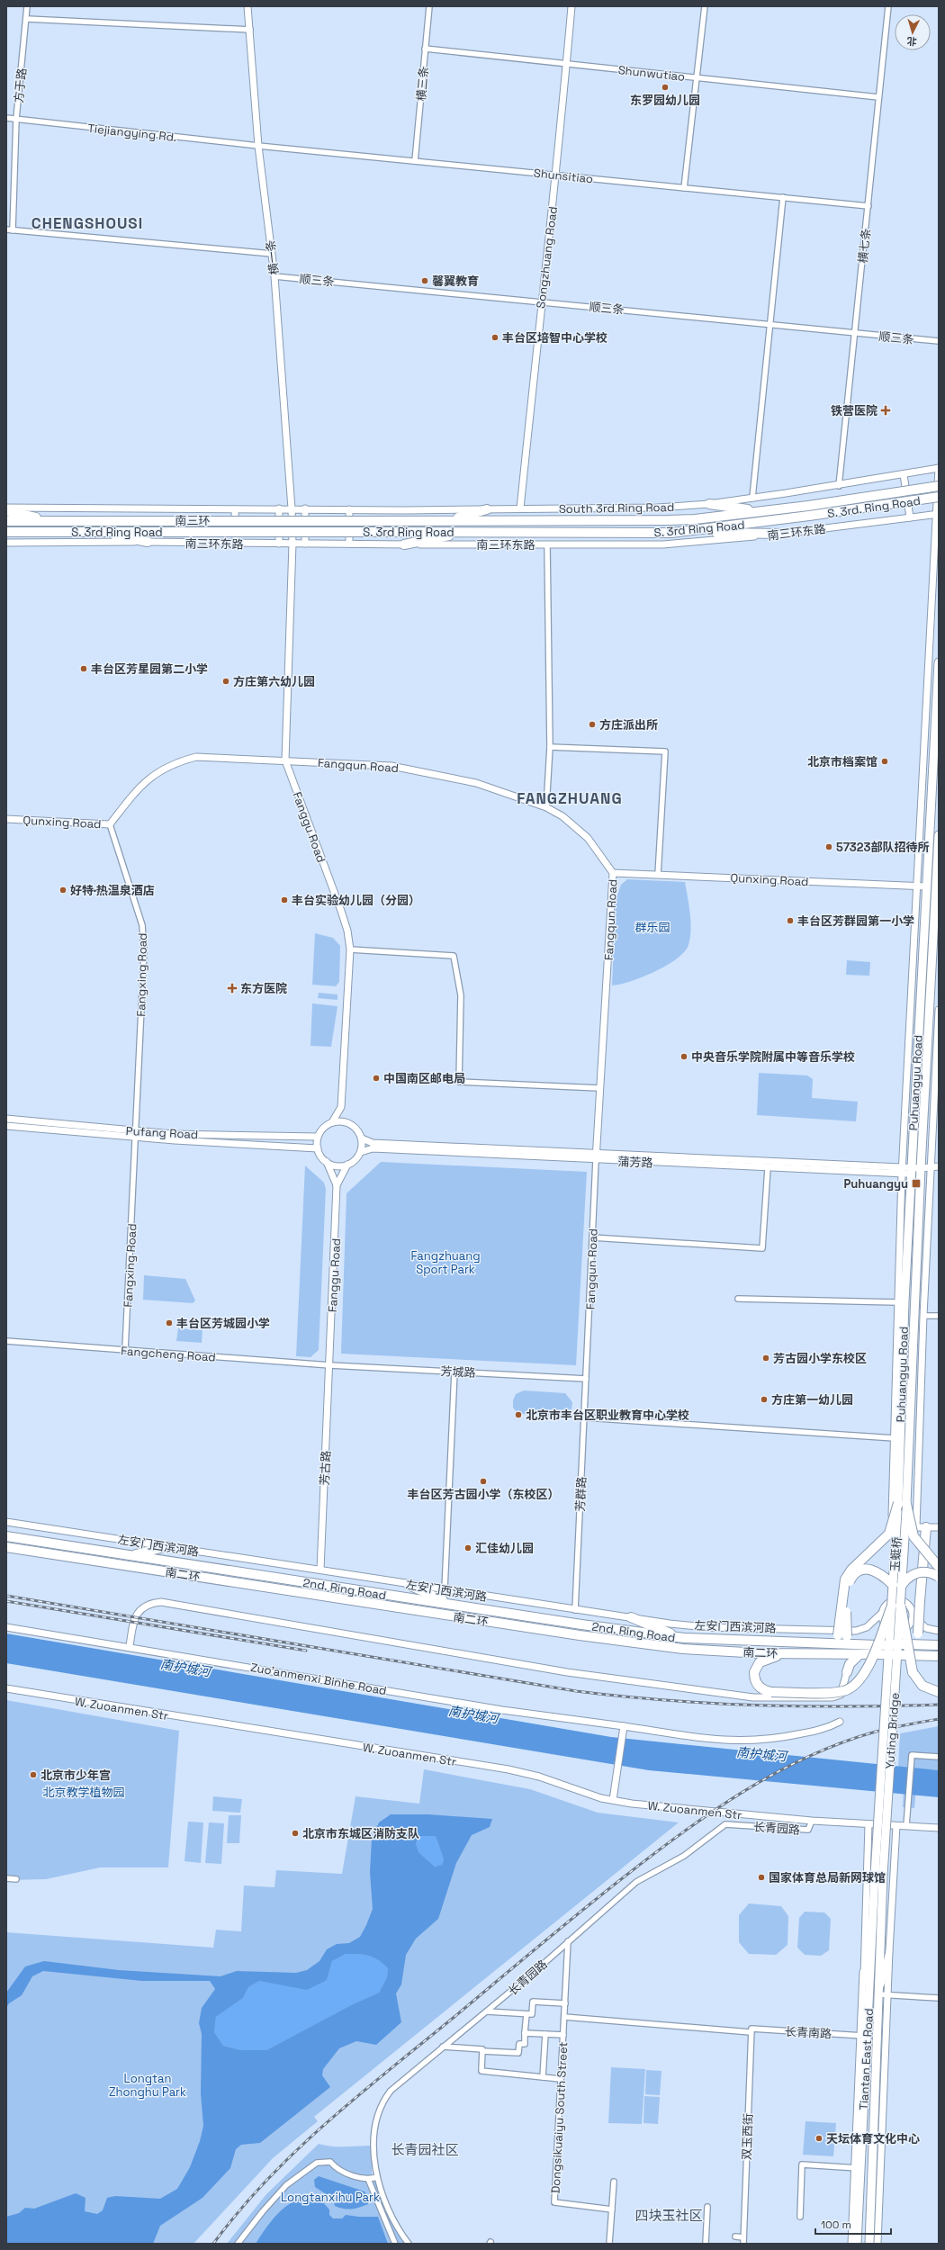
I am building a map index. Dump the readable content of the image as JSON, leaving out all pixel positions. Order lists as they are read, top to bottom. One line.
{"streets":{"highway":["S. 3rd. Ring Road","南三环","S. 3rd Ring Road","南二环","2nd. Ring Road"],"main road":["Puhuangyu Road","玉蜓桥","Yuting Bridge","Tiantan East Road"],"street":["Shunwutiao","横三条","方于路","Tiejiangying Rd.","Shunsitiao","横七条","横一条","Songzhuang Road","顺三条","South 3rd Ring Road","南三环东路","Fangqun Road","Qunxing Road","Fanggu Road","Fangxing Road","Pufang Road","蒲芳路","Fangcheng Road","芳城路","芳古路","芳群路","左安门西滨河路","Zuo'anmenxi Binhe Road","W. Zuoanmen Str","长青园路","长青南路","Dongsikuaiyu South Street","双玉西街"]},"crossings":[["Shunwutiao","横三条"],["Shunwutiao","横七条"],["Shunwutiao","Songzhuang Road"],["横三条","Shunsitiao"],["方于路","Tiejiangying Rd."],["Tiejiangying Rd.","Shunsitiao"],["Tiejiangying Rd.","横一条"],["Shunsitiao","横七条"],["Shunsitiao","横一条"],["Shunsitiao","Songzhuang Road"],["横七条","顺三条"],["横七条","South 3rd Ring Road"],["横一条","顺三条"],["横一条","South 3rd Ring Road"],["横一条","南三环东路"],["横一条","Fanggu Road"],["Songzhuang Road","顺三条"],["Songzhuang Road","South 3rd Ring Road"],["S. 3rd. Ring Road","S. 3rd Ring Road"],["南三环","S. 3rd Ring Road"],["南三环东路","Fanggu Road"],["Fangqun Road","Qunxing Road"],["Fangqun Road","Fanggu Road"],["Fangqun Road","蒲芳路"],["Fangqun Road","芳城路"],["Fangqun Road","芳群路"],["Qunxing Road","Fanggu Road"],["Qunxing Road","Fangxing Road"],["Qunxing Road","Puhuangyu Road"],["Fanggu Road","Fangcheng Road"],["Fanggu Road","芳城路"],["Fanggu Road","芳古路"],["Fangxing Road","Pufang Road"],["Fangxing Road","Fangcheng Road"],["Puhuangyu Road","蒲芳路"],["Puhuangyu Road","玉蜓桥"],["Pufang Road","蒲芳路"],["Fangcheng Road","芳城路"],["Fangcheng Road","芳古路"],["芳城路","芳古路"],["芳城路","芳群路"],["芳古路","左安门西滨河路"],["芳群路","左安门西滨河路"],["玉蜓桥","Yuting Bridge"],["南二环","2nd. Ring Road"],["W. Zuoanmen Str","长青园路"],["Yuting Bridge","Tiantan East Road"],["长青园路","Dongsikuaiyu South Street"],["长青南路","Tiantan East Road"],["长青南路","Dongsikuaiyu South Street"],["长青南路","双玉西街"]],"districts":["CHENGSHOUSI","FANGZHUANG","长青园社区","四块玉社区"],"water":["南护城河"],"parks":["群乐园","Fangzhuang Sport Park","北京教学植物园","Longtan Zhonghu Park","Longtanxihu Park"],"places":{"other":["东罗园幼儿园","馨翼教育","丰台区培智中心学校","丰台区芳星园第二小学","方庄第六幼儿园","方庄派出所","北京市档案馆","57323部队招待所","好特·热温泉酒店","丰台实验幼儿园（分园）","丰台区芳群园第一小学","中央音乐学院附属中等音乐学校","中国南区邮电局","丰台区芳城园小学","芳古园小学东校区","方庄第一幼儿园","北京市丰台区职业教育中心学校","丰台区芳古园小学（东校区）","汇佳幼儿园","北京市少年宫","北京市东城区消防支队","国家体育总局新网球馆","天坛体育文化中心"],"health":["铁营医院","东方医院"],"transit":["Puhuangyu"]},"scale_bar":"100 m","north":"bottom"}
